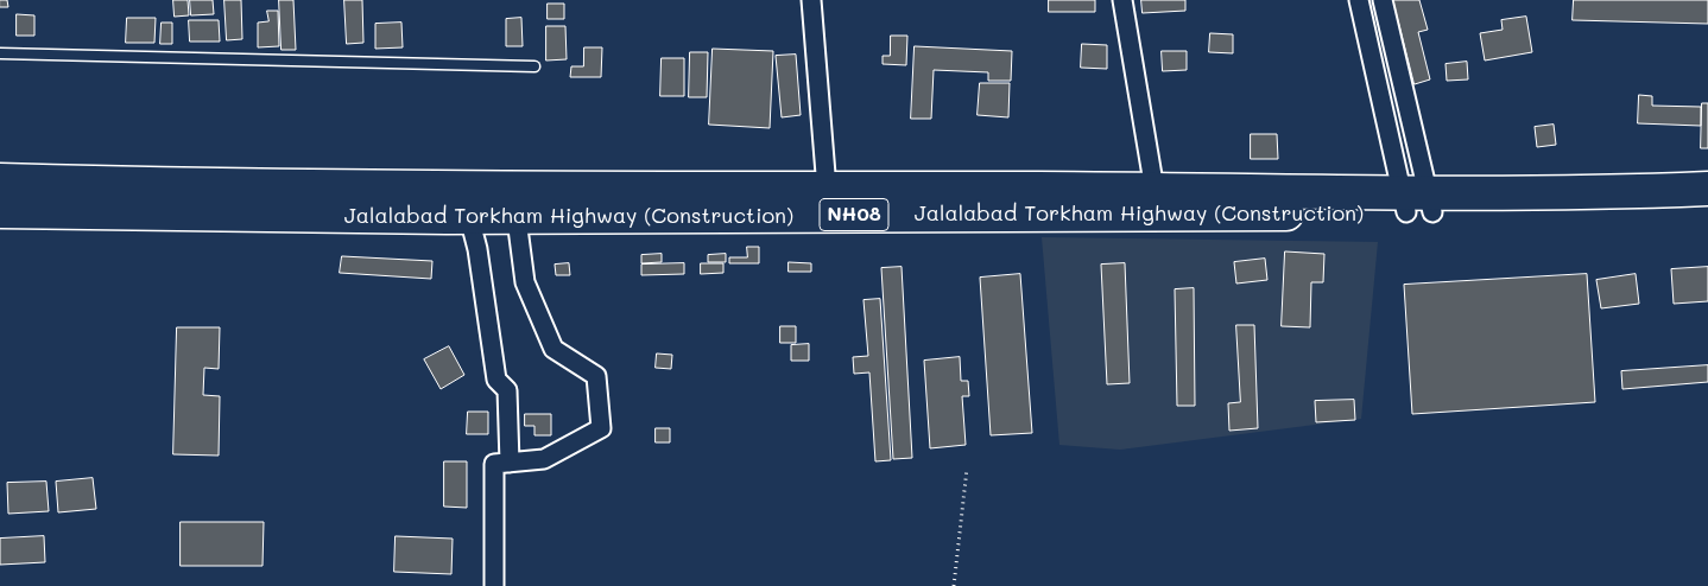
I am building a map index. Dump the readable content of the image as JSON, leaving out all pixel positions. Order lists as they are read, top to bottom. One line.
{"streets":{"highway":["Jalalabad Torkham Highway (Construction)","NH08"]},"crossings":[["Jalalabad Torkham Highway (Construction)","NH08"]]}
